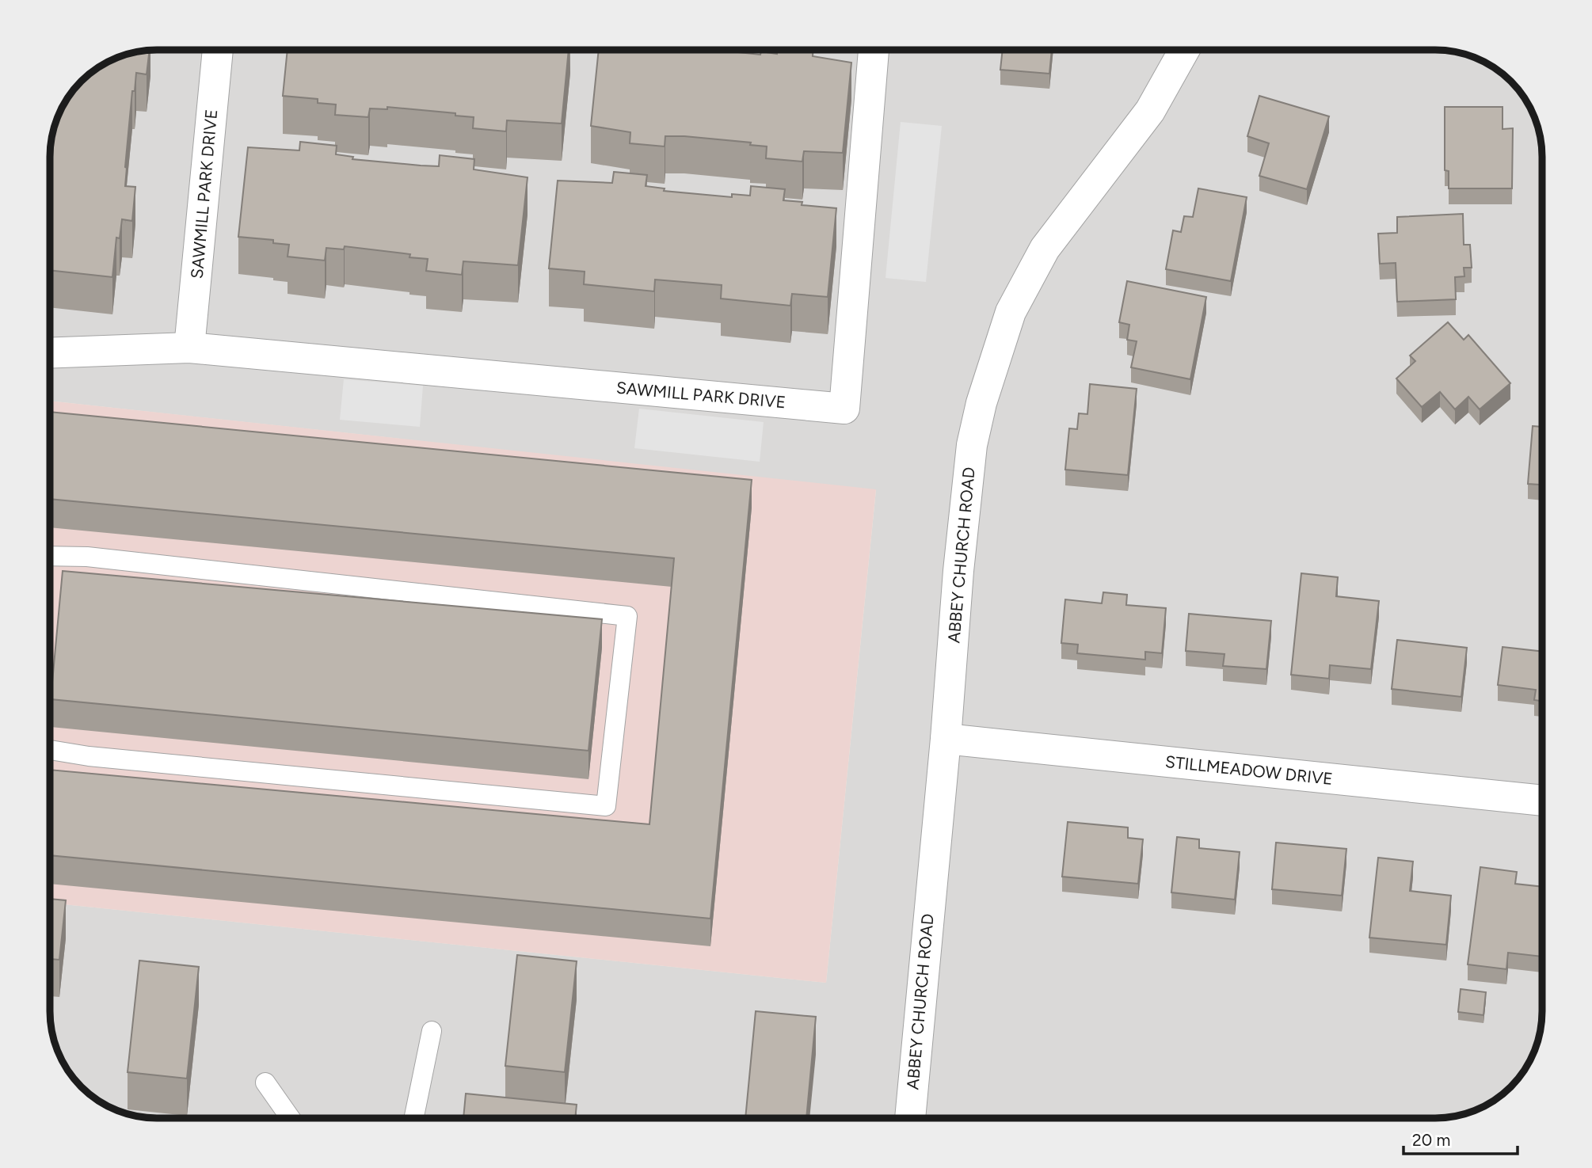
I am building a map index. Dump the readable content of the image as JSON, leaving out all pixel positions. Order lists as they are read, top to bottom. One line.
{"streets":{"street":["SAWMILL PARK DRIVE","ABBEY CHURCH ROAD","STILLMEADOW DRIVE"]},"crossings":[["ABBEY CHURCH ROAD","STILLMEADOW DRIVE"]],"scale_bar":"20 m"}
